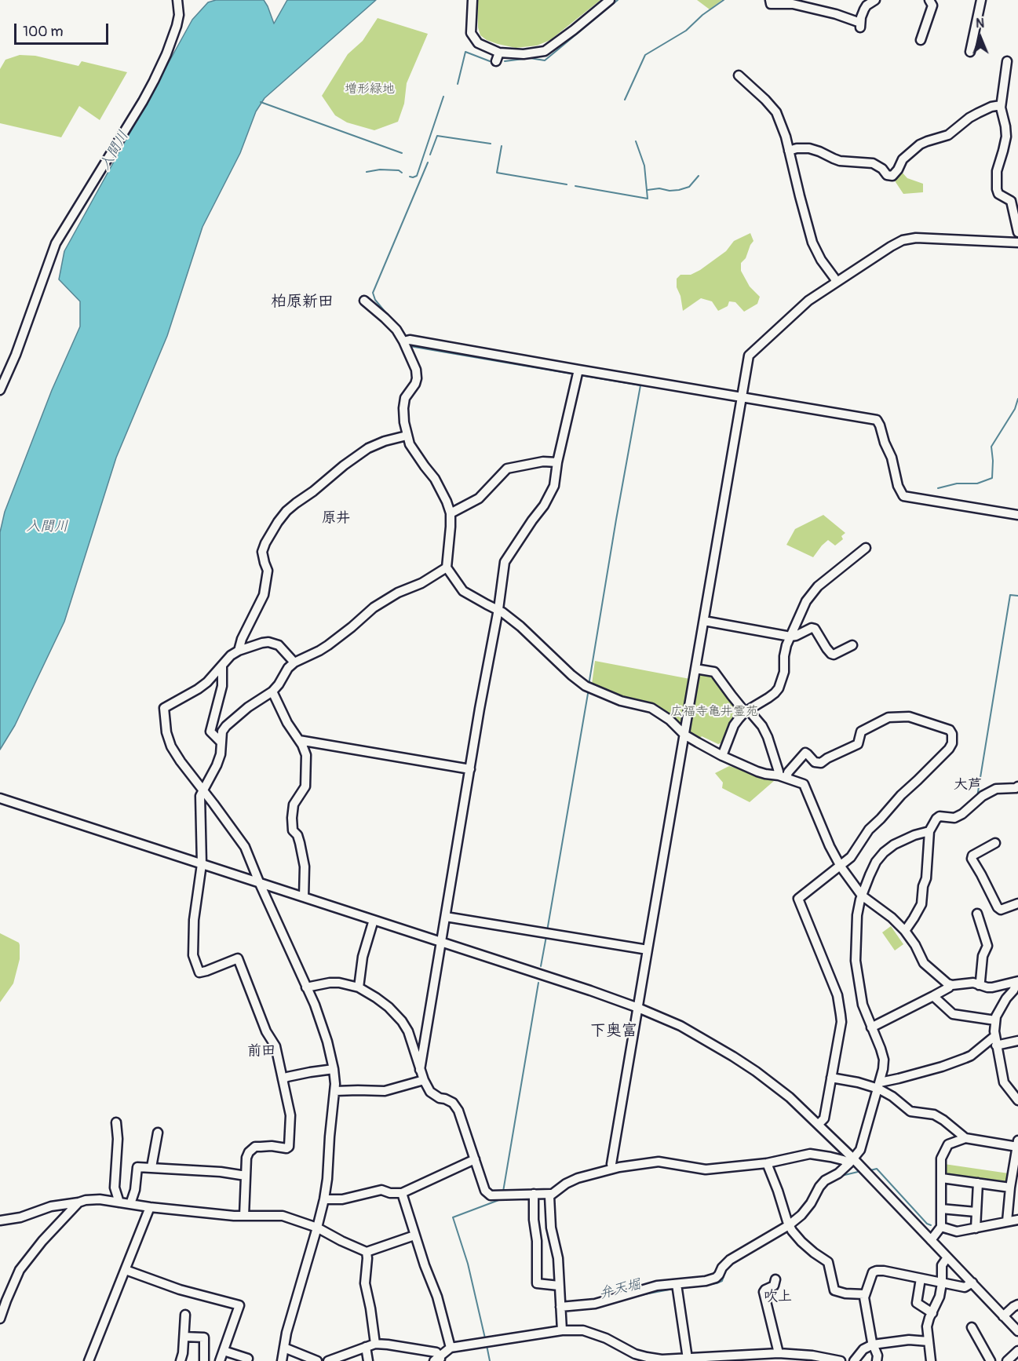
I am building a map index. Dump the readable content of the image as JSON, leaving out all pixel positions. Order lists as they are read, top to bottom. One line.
{"districts":["柏原新田","原井","大芦","下奥富","前田","吹上"],"water":["入間川","弁天堀"],"parks":["増形緑地","広福寺亀井霊苑"],"scale_bar":"100 m","north":"top"}
